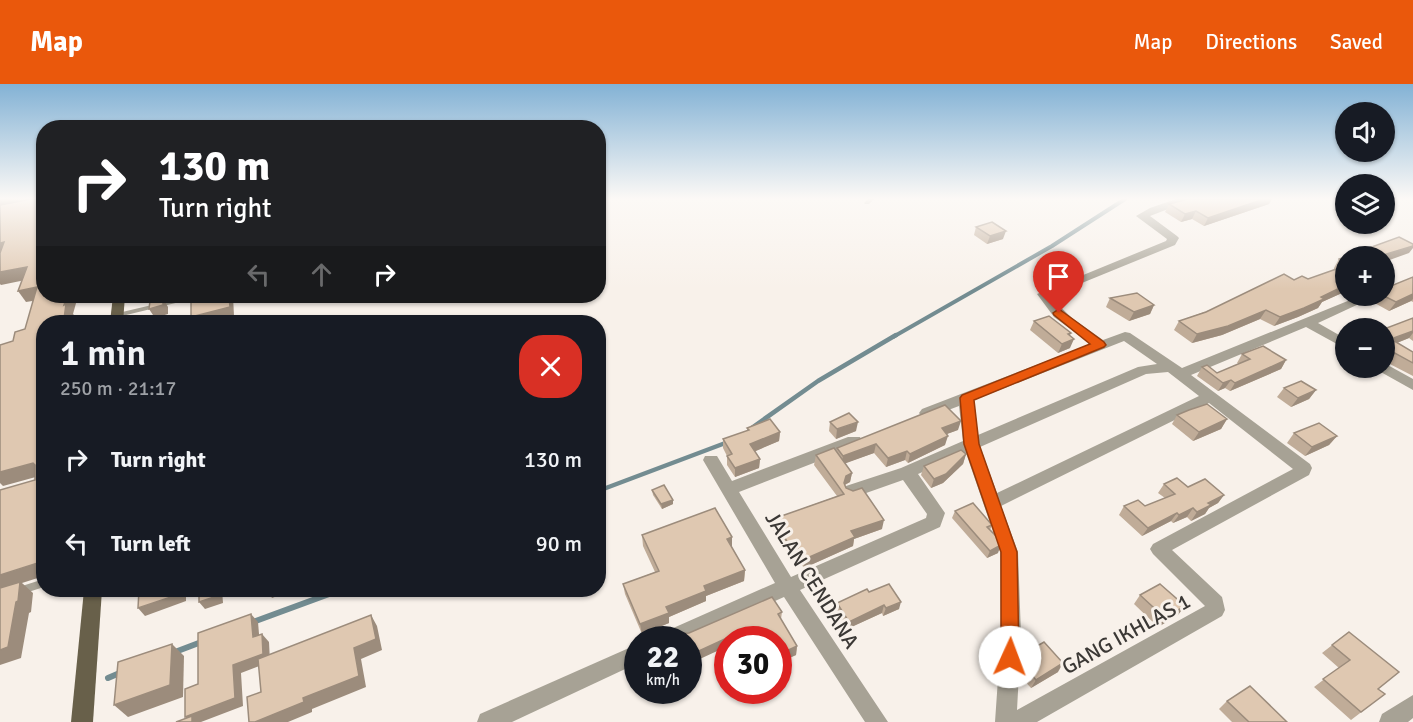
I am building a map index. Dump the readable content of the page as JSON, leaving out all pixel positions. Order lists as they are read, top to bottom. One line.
{"streets":{"street":["JALAN CENDANA","GANG IKHLAS 1"]},"page":{"header":"Map","nav":["Map","Directions","Saved"],"map_buttons":["+","−"],"turn":["130 m","Turn right"],"heading":["1 min","250 m · 21:17"],"list":[{"name":"Turn right","value":"130 m"},{"name":"Turn left","value":"90 m"}],"speed":"22 km/h","limit":"30"}}
